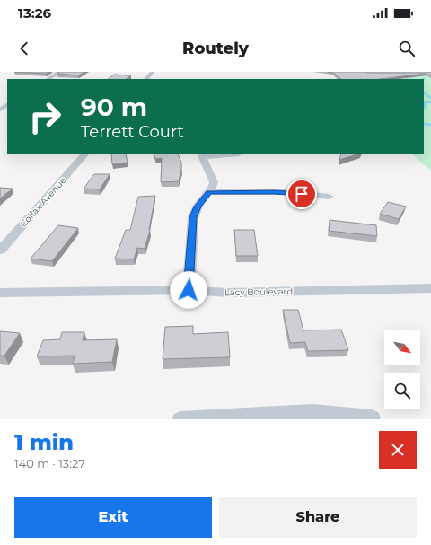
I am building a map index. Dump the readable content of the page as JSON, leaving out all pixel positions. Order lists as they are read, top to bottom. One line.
{"streets":{"street":["Colfax Avenue","Lacy Boulevard"]},"north":"bottom right","page":{"status":"13:26","header":"Routely","turn":["90 m","Terrett Court"],"heading":["1 min","140 m · 13:27"],"buttons":["Exit","Share"]}}
